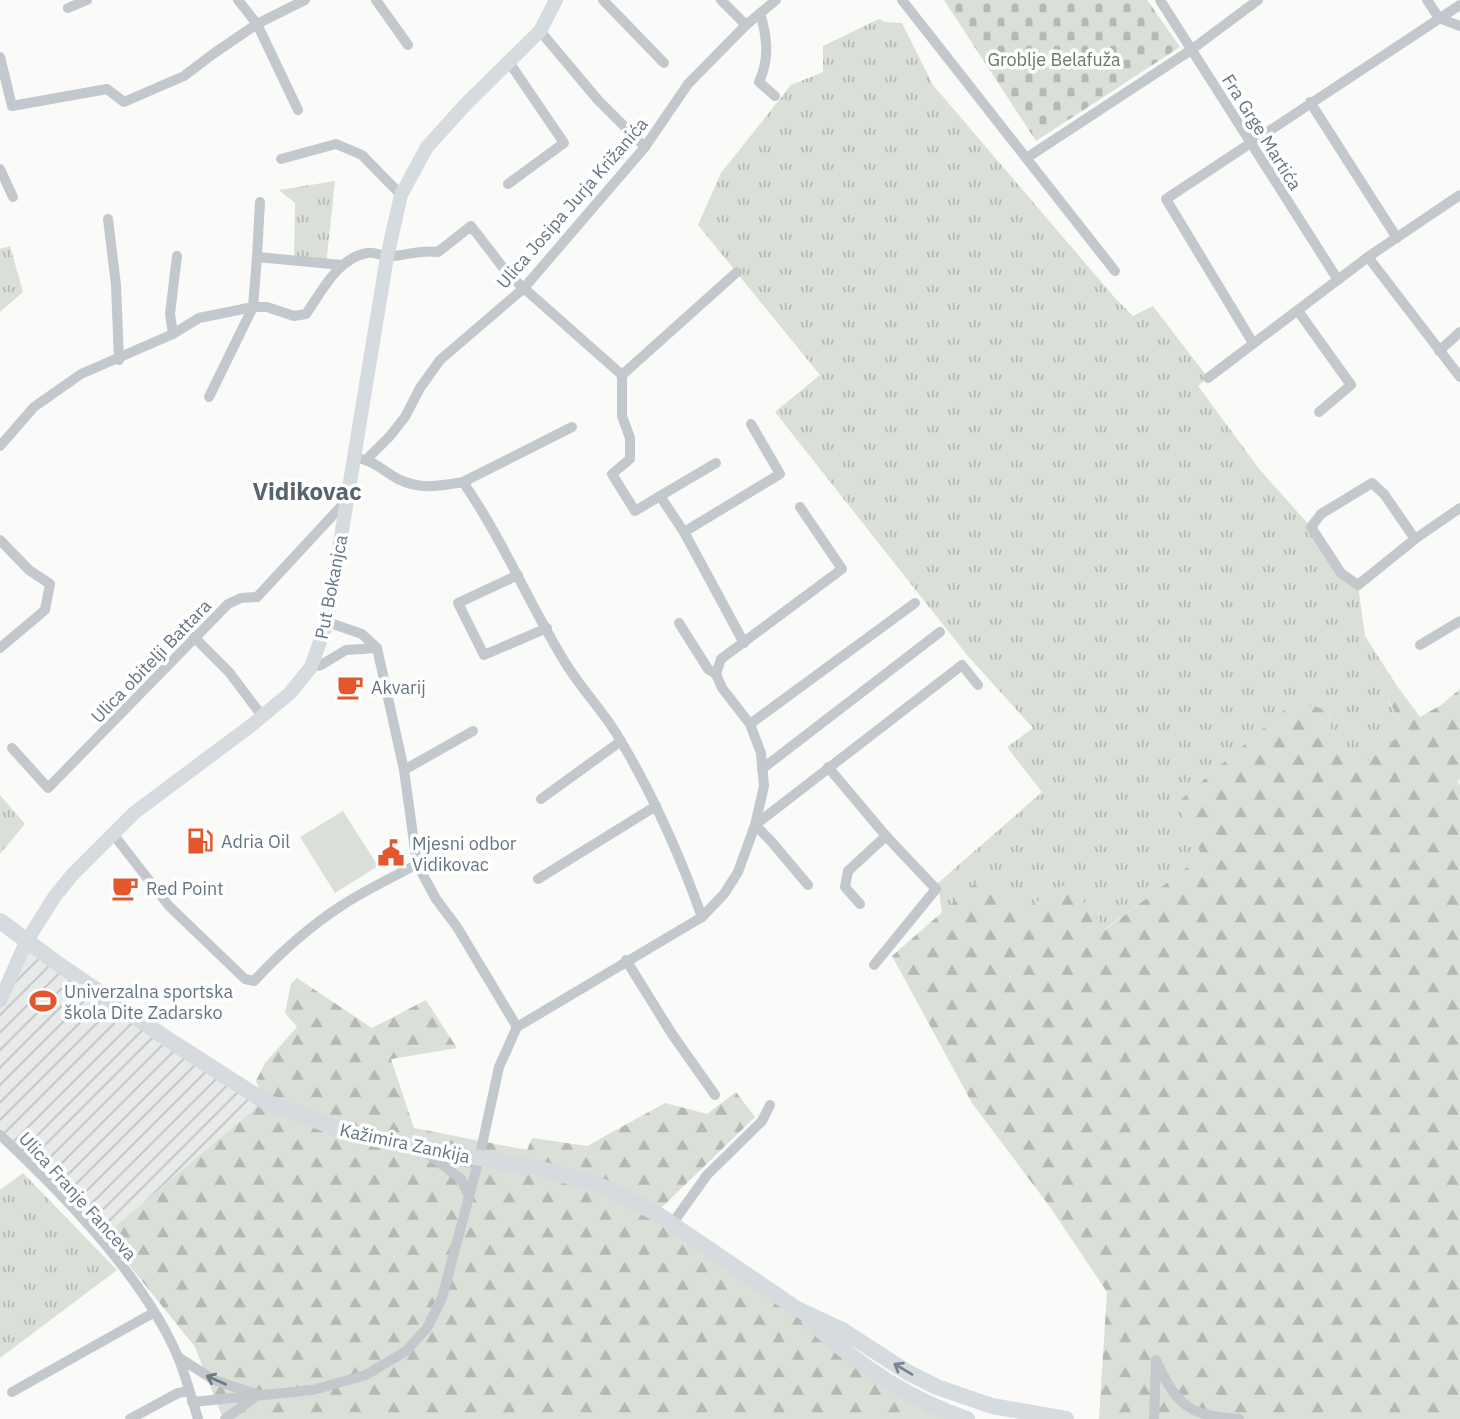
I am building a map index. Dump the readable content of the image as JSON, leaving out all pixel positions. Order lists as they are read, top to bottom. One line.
{"streets":{"main road":["Put Bokanjca","Kažimira Zankija"],"street":["Fra Grge Martića","Ulica Josipa Jurja Križanića","Ulica obitelji Battara","Ulica Franje Fanceva"]},"crossings":[["Ulica Josipa Jurja Križanića","Put Bokanjca"],["Put Bokanjca","Ulica obitelji Battara"],["Put Bokanjca","Kažimira Zankija"]],"districts":["Vidikovac"],"parks":["Groblje Belafuža"],"places":{"cafe":["Akvarij","Red Point"],"fuel station":["Adria Oil"],"public building":["Mjesni odbor Vidikovac"],"sports":["Univerzalna sportska škola Dite Zadarsko"]}}
